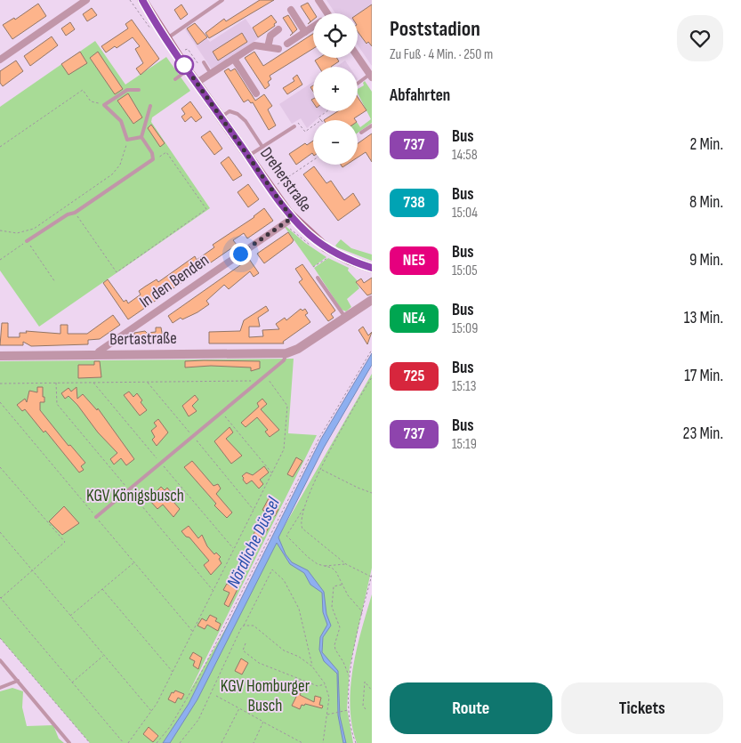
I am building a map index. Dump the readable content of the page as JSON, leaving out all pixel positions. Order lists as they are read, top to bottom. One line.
{"streets":{"main road":["Dreherstraße"],"street":["In den Benden","Bertastraße"]},"crossings":[["Dreherstraße","In den Benden"],["In den Benden","Bertastraße"]],"water":["Nördliche Düssel"],"parks":["KGV Königsbusch","KGV Homburger Busch"],"lines":["bus line 737"],"page":{"heading":[["Poststadion","Zu Fuß · 4 Min. · 250 m"],"Abfahrten"],"map_buttons":["+","−"],"list":[{"mark":"737","name":"Bus","note":"14:58","value":"2 Min."},{"mark":"738","name":"Bus","note":"15:04","value":"8 Min."},{"mark":"NE5","name":"Bus","note":"15:05","value":"9 Min."},{"mark":"NE4","name":"Bus","note":"15:09","value":"13 Min."},{"mark":"725","name":"Bus","note":"15:13","value":"17 Min."},{"mark":"737","name":"Bus","note":"15:19","value":"23 Min."}],"buttons":["Route","Tickets"]}}
